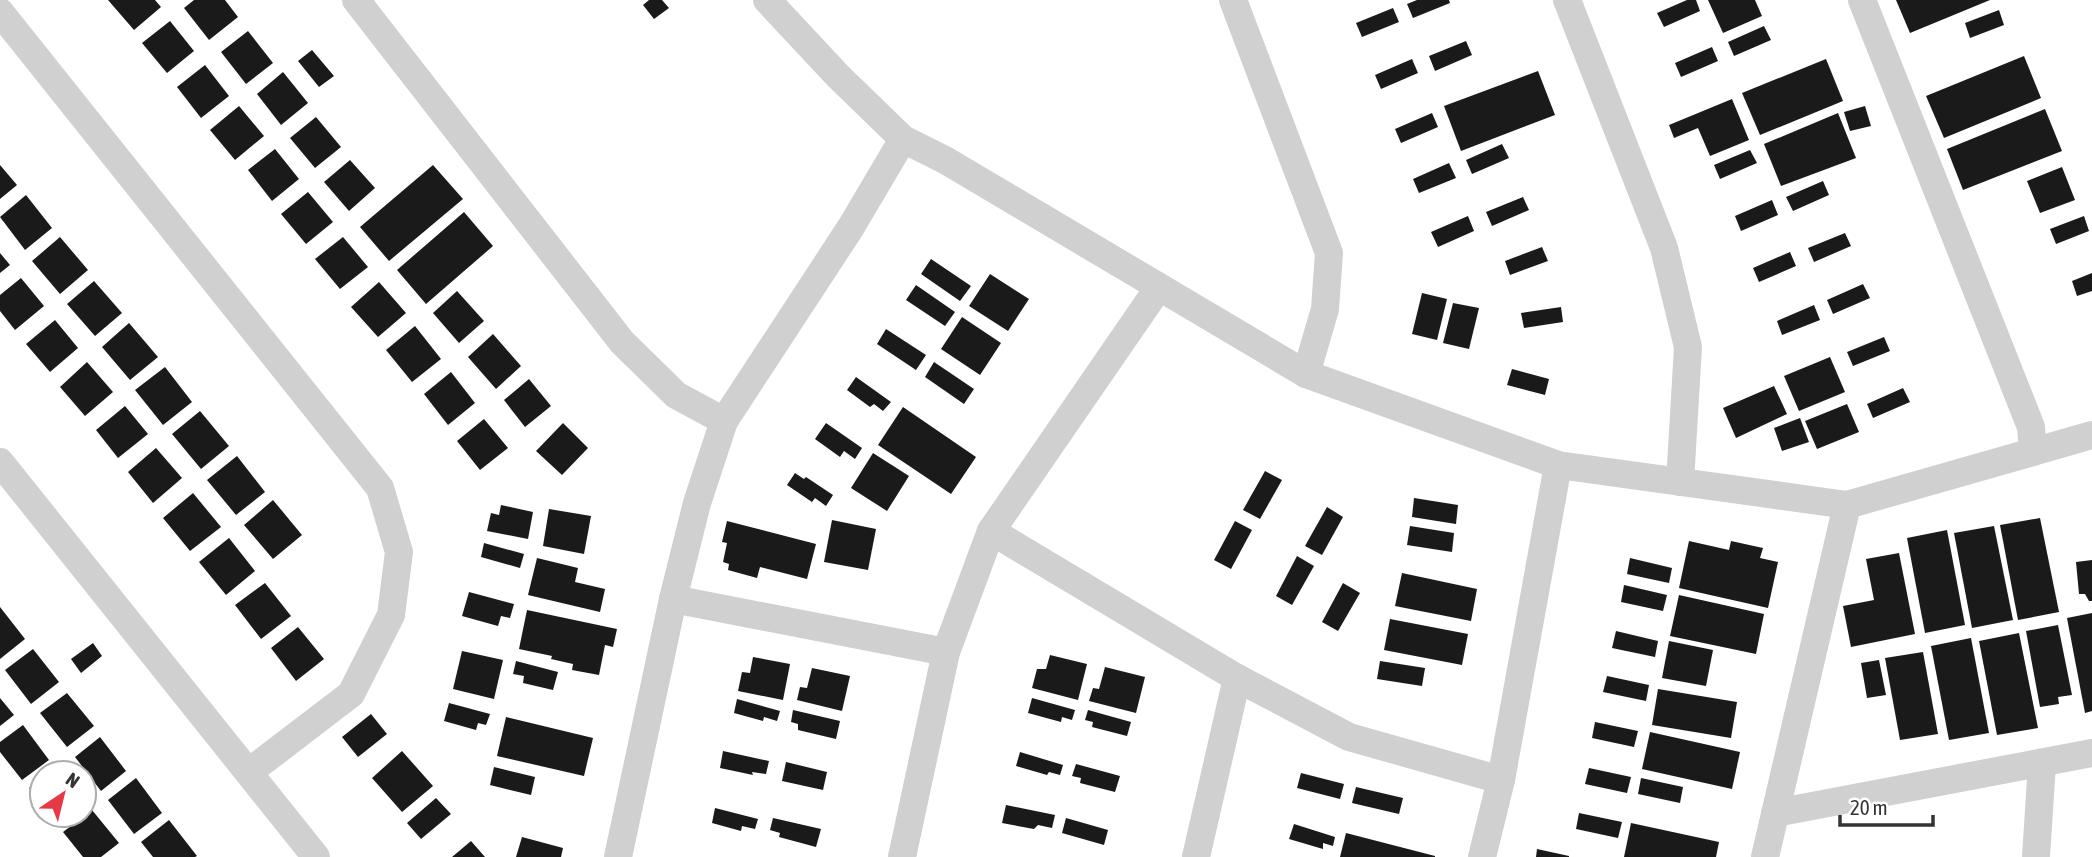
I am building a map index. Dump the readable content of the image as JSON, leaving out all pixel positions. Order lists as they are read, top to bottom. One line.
{"scale_bar":"20 m","north":"top right"}
